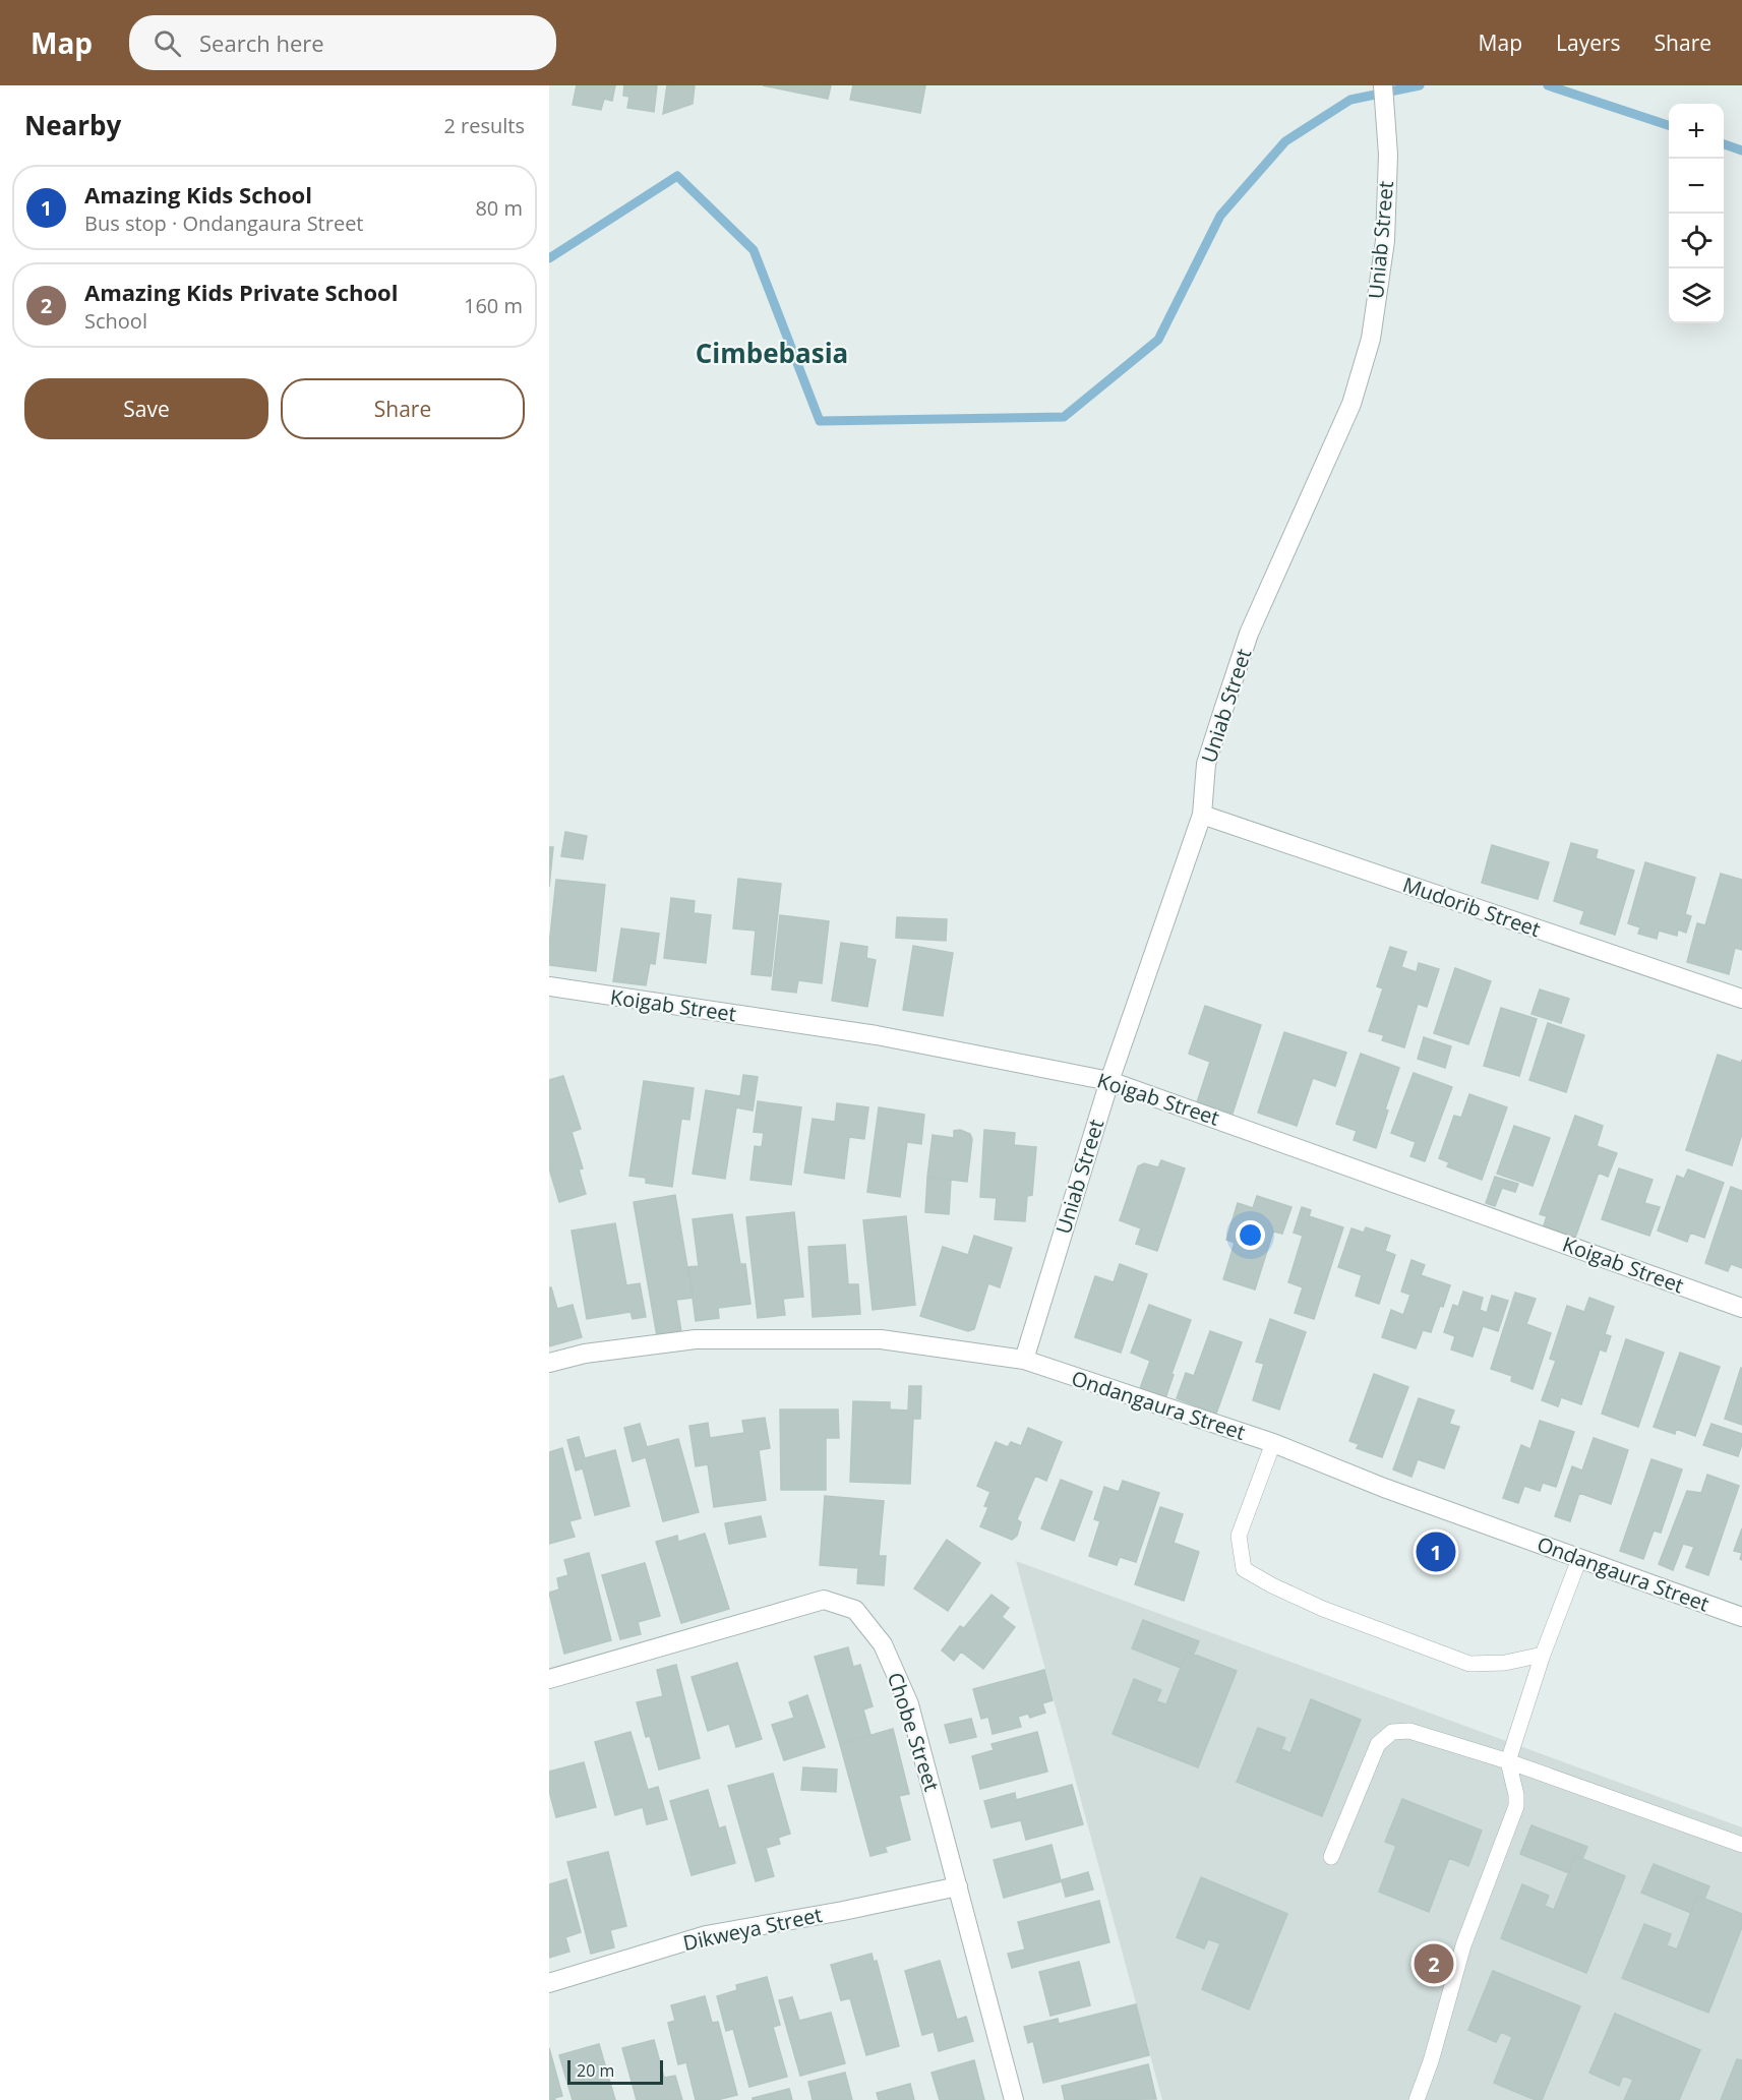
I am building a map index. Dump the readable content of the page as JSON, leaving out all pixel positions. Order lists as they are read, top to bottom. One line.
{"streets":{"street":["Uniab Street","Mudorib Street","Koigab Street","Ondangaura Street","Chobe Street","Dikweya Street"]},"crossings":[["Uniab Street","Mudorib Street"],["Uniab Street","Koigab Street"],["Uniab Street","Ondangaura Street"],["Chobe Street","Dikweya Street"]],"districts":["Cimbebasia"],"scale_bar":"20 m","page":{"header":"Map","search":"Search here","nav":["Map","Layers","Share"],"heading":["Nearby","2 results"],"map_buttons":["+","−"],"list":[{"mark":"1","name":"Amazing Kids School","note":"Bus stop · Ondangaura Street","value":"80 m"},{"mark":"2","name":"Amazing Kids Private School","note":"School","value":"160 m"}],"buttons":["Save","Share"],"pins":["1","2"],"scale":"20 m"}}
